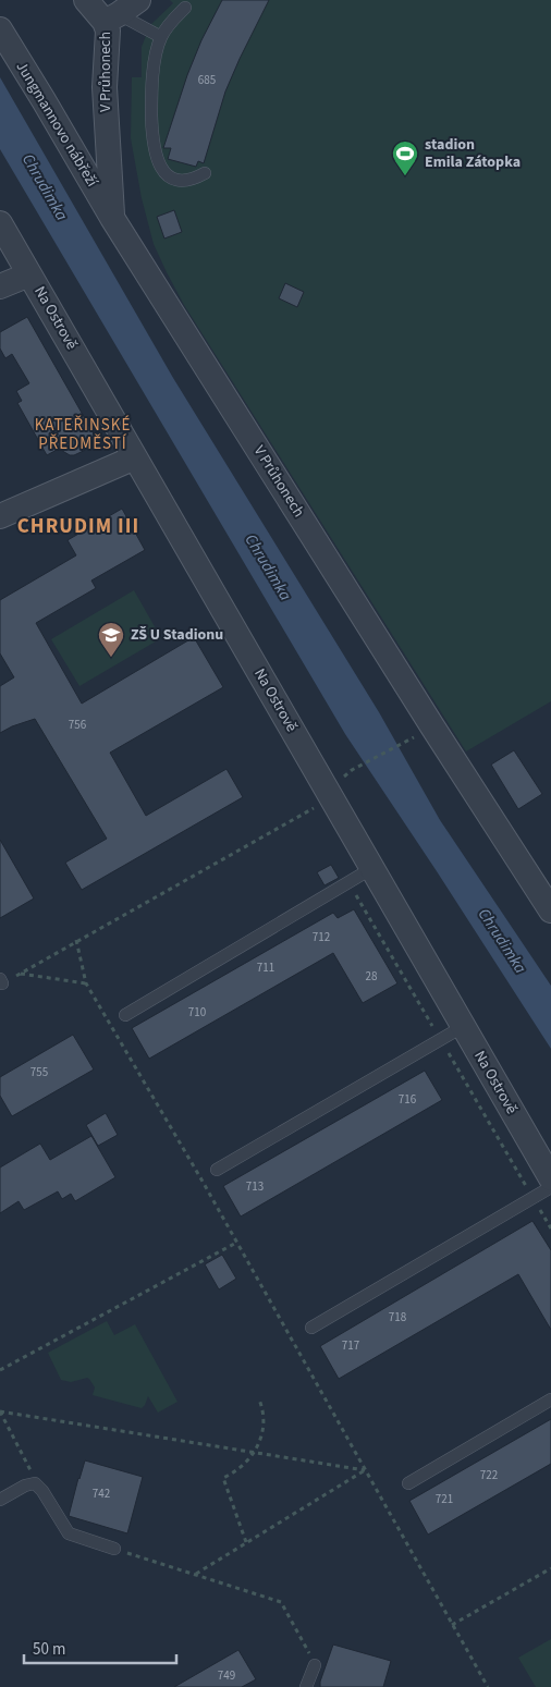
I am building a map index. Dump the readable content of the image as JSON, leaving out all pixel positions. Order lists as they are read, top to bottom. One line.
{"streets":{"street":["V Průhonech","Jungmannovo nábřeží","Na Ostrově"]},"crossings":[["V Průhonech","Jungmannovo nábřeží"]],"districts":["KATEŘINSKÉ PŘEDMĚSTÍ","CHRUDIM III"],"water":["Chrudimka"],"places":{"sports":["stadion Emila Zátopka"],"school or university":["ZŠ U Stadionu"]},"house_numbers":["685","756","712","711","28","710","755","716","713","718","717","722","742","721","749"],"scale_bar":"50 m"}
